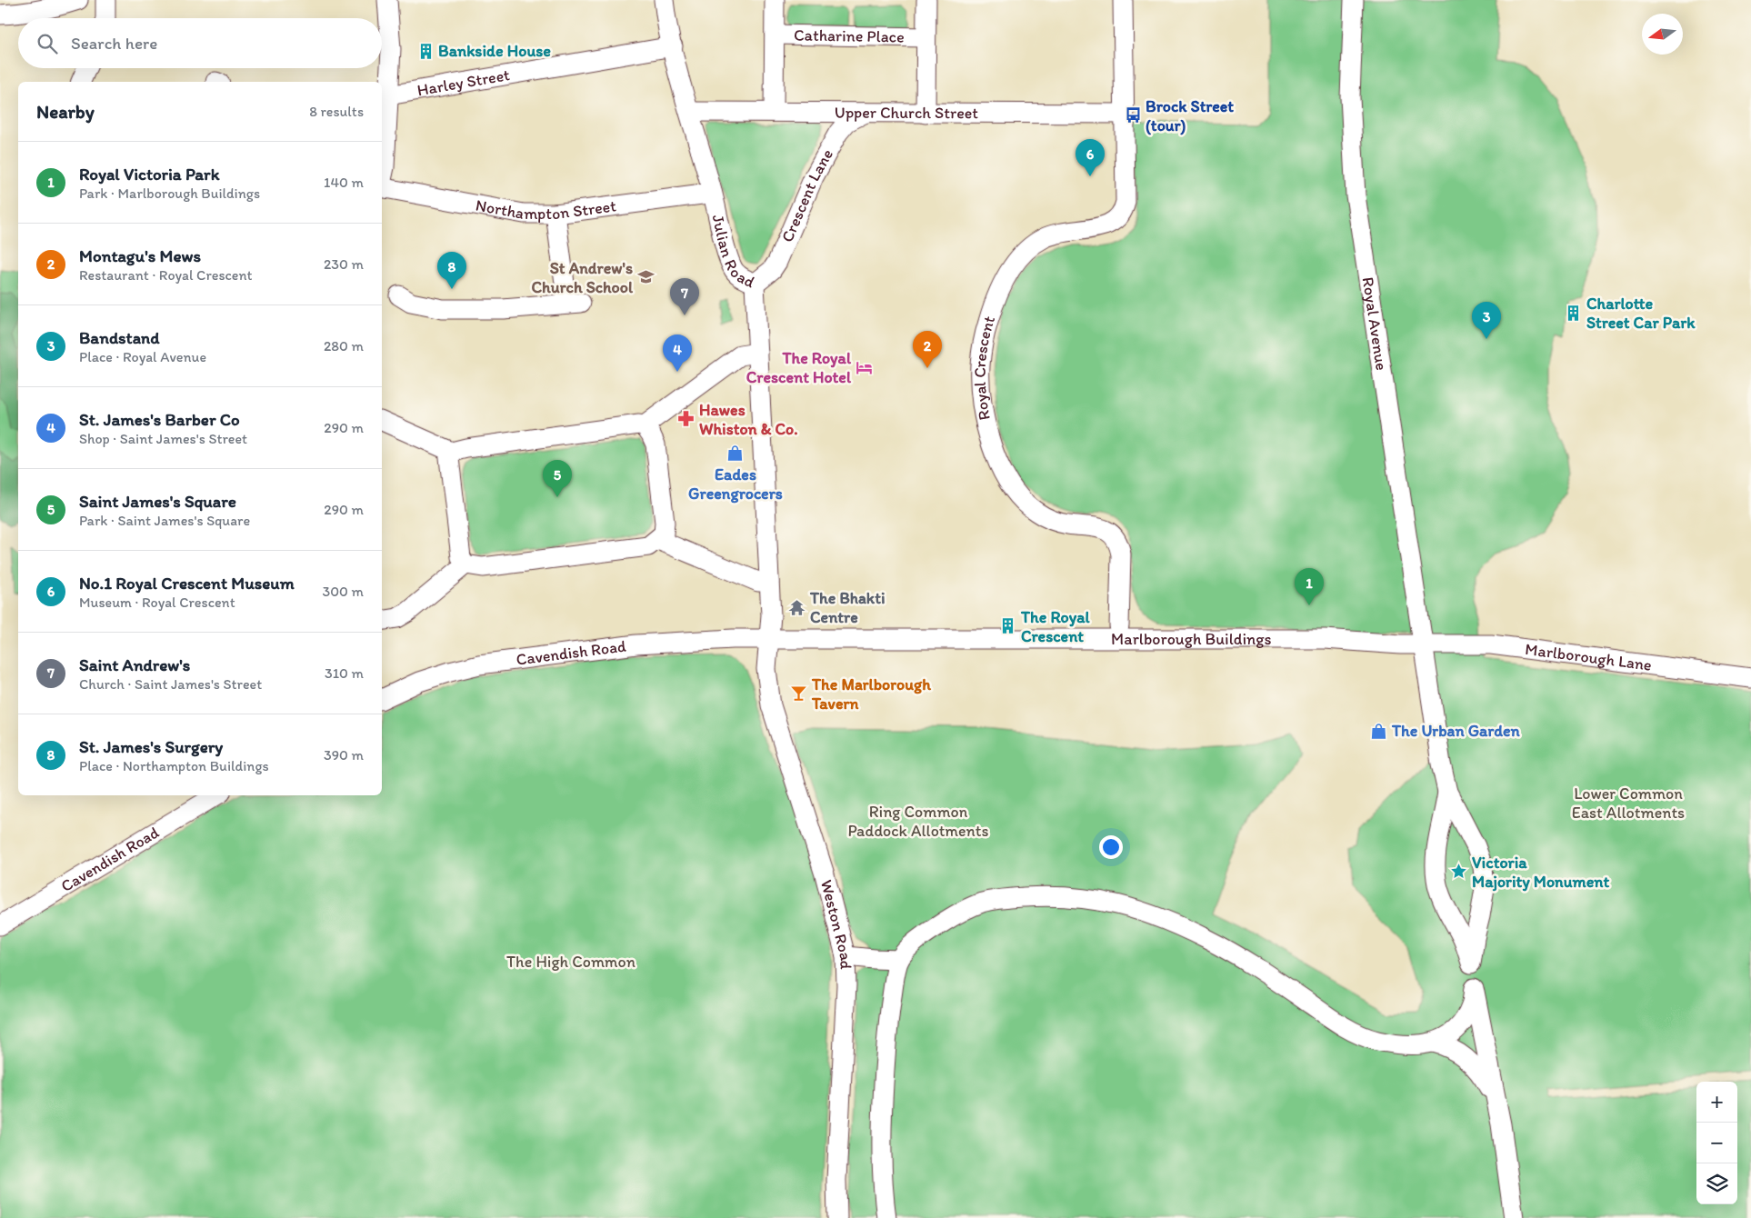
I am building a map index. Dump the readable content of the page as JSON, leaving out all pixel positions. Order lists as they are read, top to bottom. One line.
{"streets":{"street":["Catharine Place","Harley Street","Upper Church Street","Crescent Lane","Northampton Street","Julian Road","Royal Avenue","Royal Crescent","Marlborough Buildings","Cavendish Road","Marlborough Lane","Weston Road"]},"crossings":[["Catharine Place","Upper Church Street"],["Harley Street","Julian Road"],["Upper Church Street","Crescent Lane"],["Upper Church Street","Julian Road"],["Upper Church Street","Royal Crescent"],["Crescent Lane","Julian Road"],["Northampton Street","Julian Road"],["Julian Road","Marlborough Buildings"],["Julian Road","Cavendish Road"],["Julian Road","Weston Road"],["Royal Avenue","Marlborough Buildings"],["Royal Avenue","Marlborough Lane"],["Marlborough Buildings","Cavendish Road"],["Marlborough Buildings","Marlborough Lane"],["Marlborough Buildings","Weston Road"],["Cavendish Road","Weston Road"]],"parks":["Lower Common East Allotments","Ring Common Paddock Allotments","The High Common"],"places":{"building":["Bankside House","Charlotte Street Car Park","The Royal Crescent"],"bus stop":["Brock Street (tour)"],"school or university":["St Andrew's Church School"],"hotel":["The Royal Crescent Hotel"],"pharmacy":["Hawes Whiston & Co."],"shop":["Eades Greengrocers","The Urban Garden"],"temple":["The Bhakti Centre"],"bar":["The Marlborough Tavern"],"place":["Victoria Majority Monument"]},"north":"left","page":{"search":"Search here","heading":["Nearby","8 results"],"pins":["6","8","7","3","2","4","5","1"],"list":[{"mark":"1","name":"Royal Victoria Park","note":"Park · Marlborough Buildings","value":"140 m"},{"mark":"2","name":"Montagu's Mews","note":"Restaurant · Royal Crescent","value":"230 m"},{"mark":"3","name":"Bandstand","note":"Place · Royal Avenue","value":"280 m"},{"mark":"4","name":"St. James's Barber Co","note":"Shop · Saint James's Street","value":"290 m"},{"mark":"5","name":"Saint James's Square","note":"Park · Saint James's Square","value":"290 m"},{"mark":"6","name":"No.1 Royal Crescent Museum","note":"Museum · Royal Crescent","value":"300 m"},{"mark":"7","name":"Saint Andrew's","note":"Church · Saint James's Street","value":"310 m"},{"mark":"8","name":"St. James's Surgery","note":"Place · Northampton Buildings","value":"390 m"}],"map_buttons":["+","−"]}}
